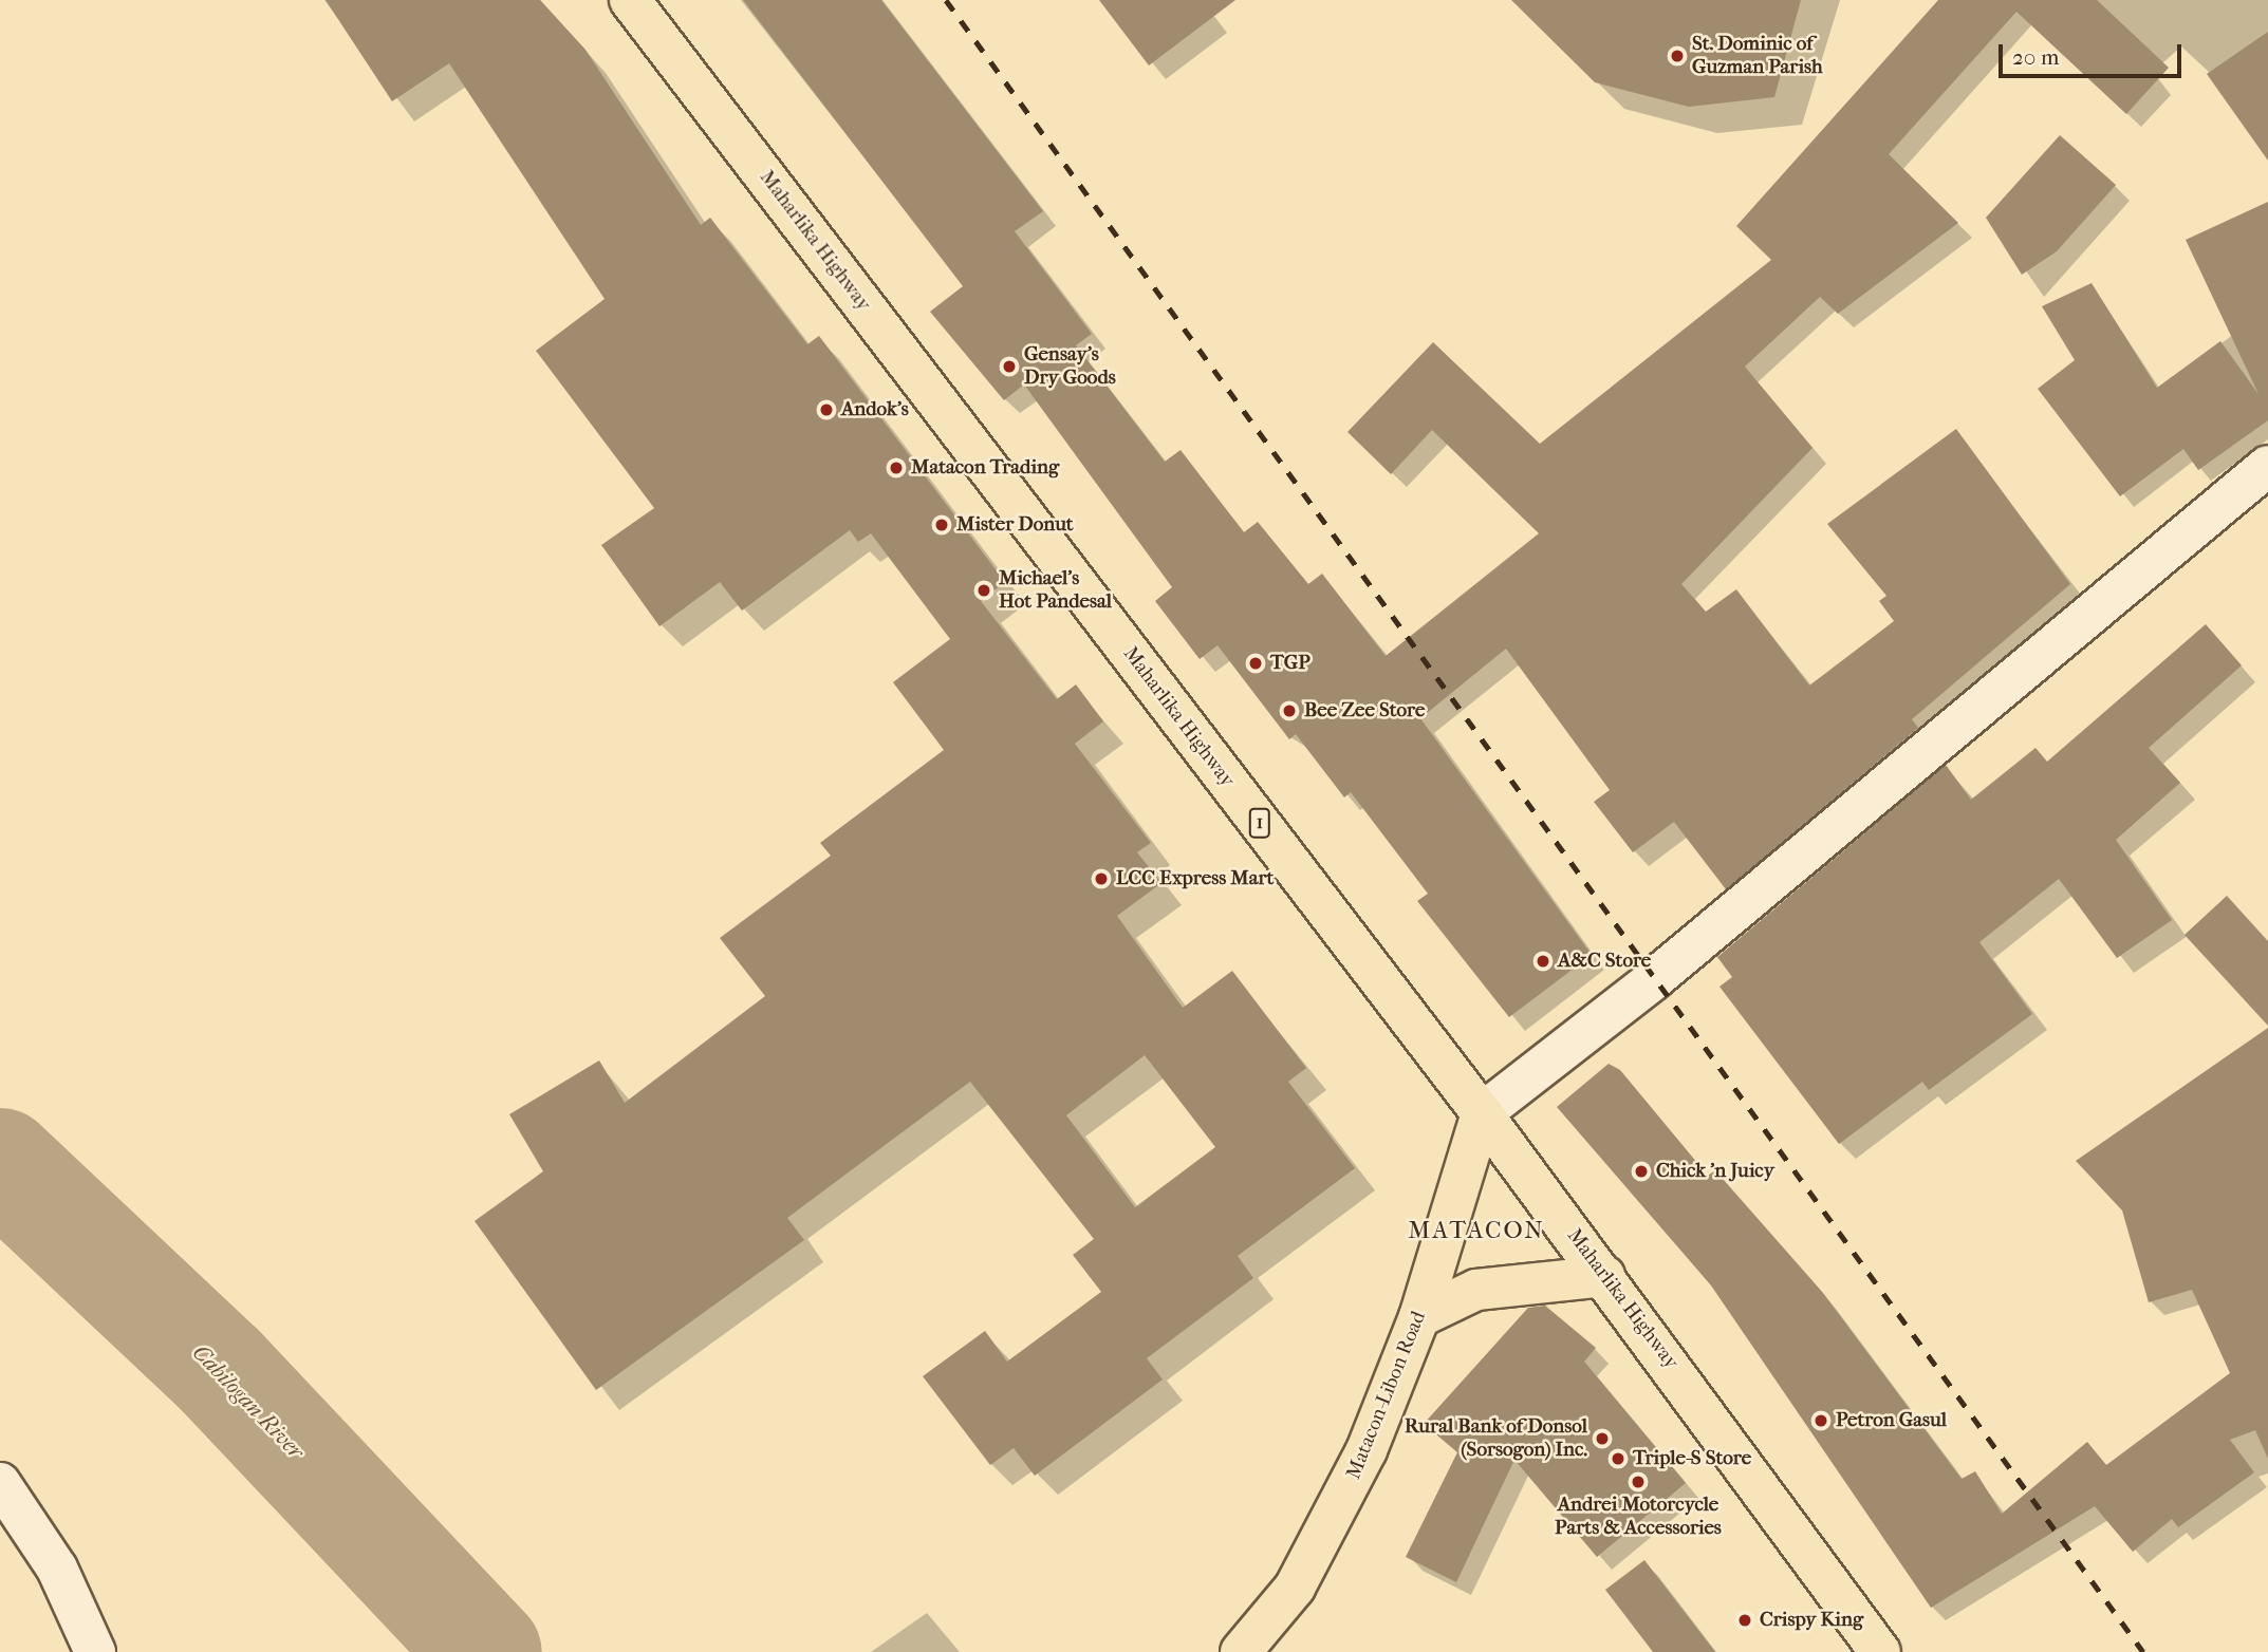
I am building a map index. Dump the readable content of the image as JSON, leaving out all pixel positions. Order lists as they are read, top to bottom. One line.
{"streets":{"main road":["Maharlika Highway","1","Matacon-Libon Road"]},"crossings":[["Maharlika Highway","Matacon-Libon Road"]],"districts":["MATACON"],"water":["Cabilogan River"],"places":["St. Dominic of Guzman Parish","Gensay's Dry Goods","Andok's","Matacon Trading","Mister Donut","Michael's Hot Pandesal","TGP","Bee Zee Store","LCC Express Mart","A&C Store","Chick 'n Juicy","Petron Gasul","Rural Bank of Donsol (Sorsogon) Inc.","Triple-S Store","Andrei Motorcycle Parts & Accessories","Crispy King"],"scale_bar":"20 m"}
